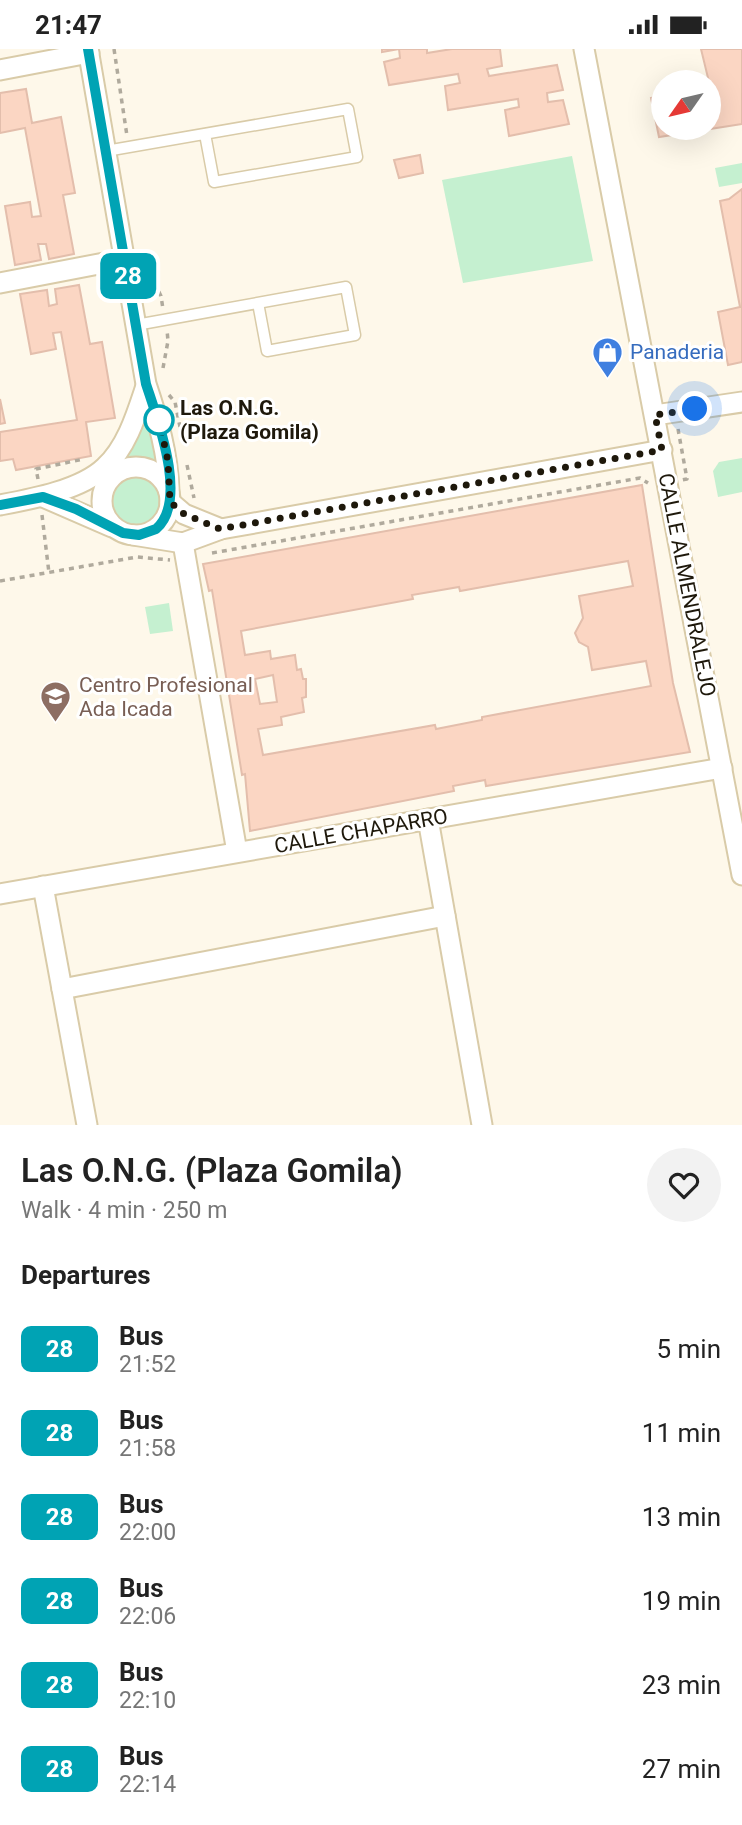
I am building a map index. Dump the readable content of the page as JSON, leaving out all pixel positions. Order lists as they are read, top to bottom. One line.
{"streets":{"street":["CALLE ALMENDRALEJO","CALLE CHAPARRO"]},"crossings":[["CALLE ALMENDRALEJO","CALLE CHAPARRO"]],"places":{"shop":["Panaderia"],"other":["Las O.N.G. (Plaza Gomila)"],"school or university":["Centro Profesional Ada Icada"]},"lines":["bus line 28"],"north":"bottom left","page":{"status":"21:47","on_map":"28","heading":[["Las O.N.G. (Plaza Gomila)","Walk · 4 min · 250 m"],"Departures"],"list":[{"mark":"28","name":"Bus","note":"21:52","value":"5 min"},{"mark":"28","name":"Bus","note":"21:58","value":"11 min"},{"mark":"28","name":"Bus","note":"22:00","value":"13 min"},{"mark":"28","name":"Bus","note":"22:06","value":"19 min"},{"mark":"28","name":"Bus","note":"22:10","value":"23 min"},{"mark":"28","name":"Bus","note":"22:14","value":"27 min"}]}}
